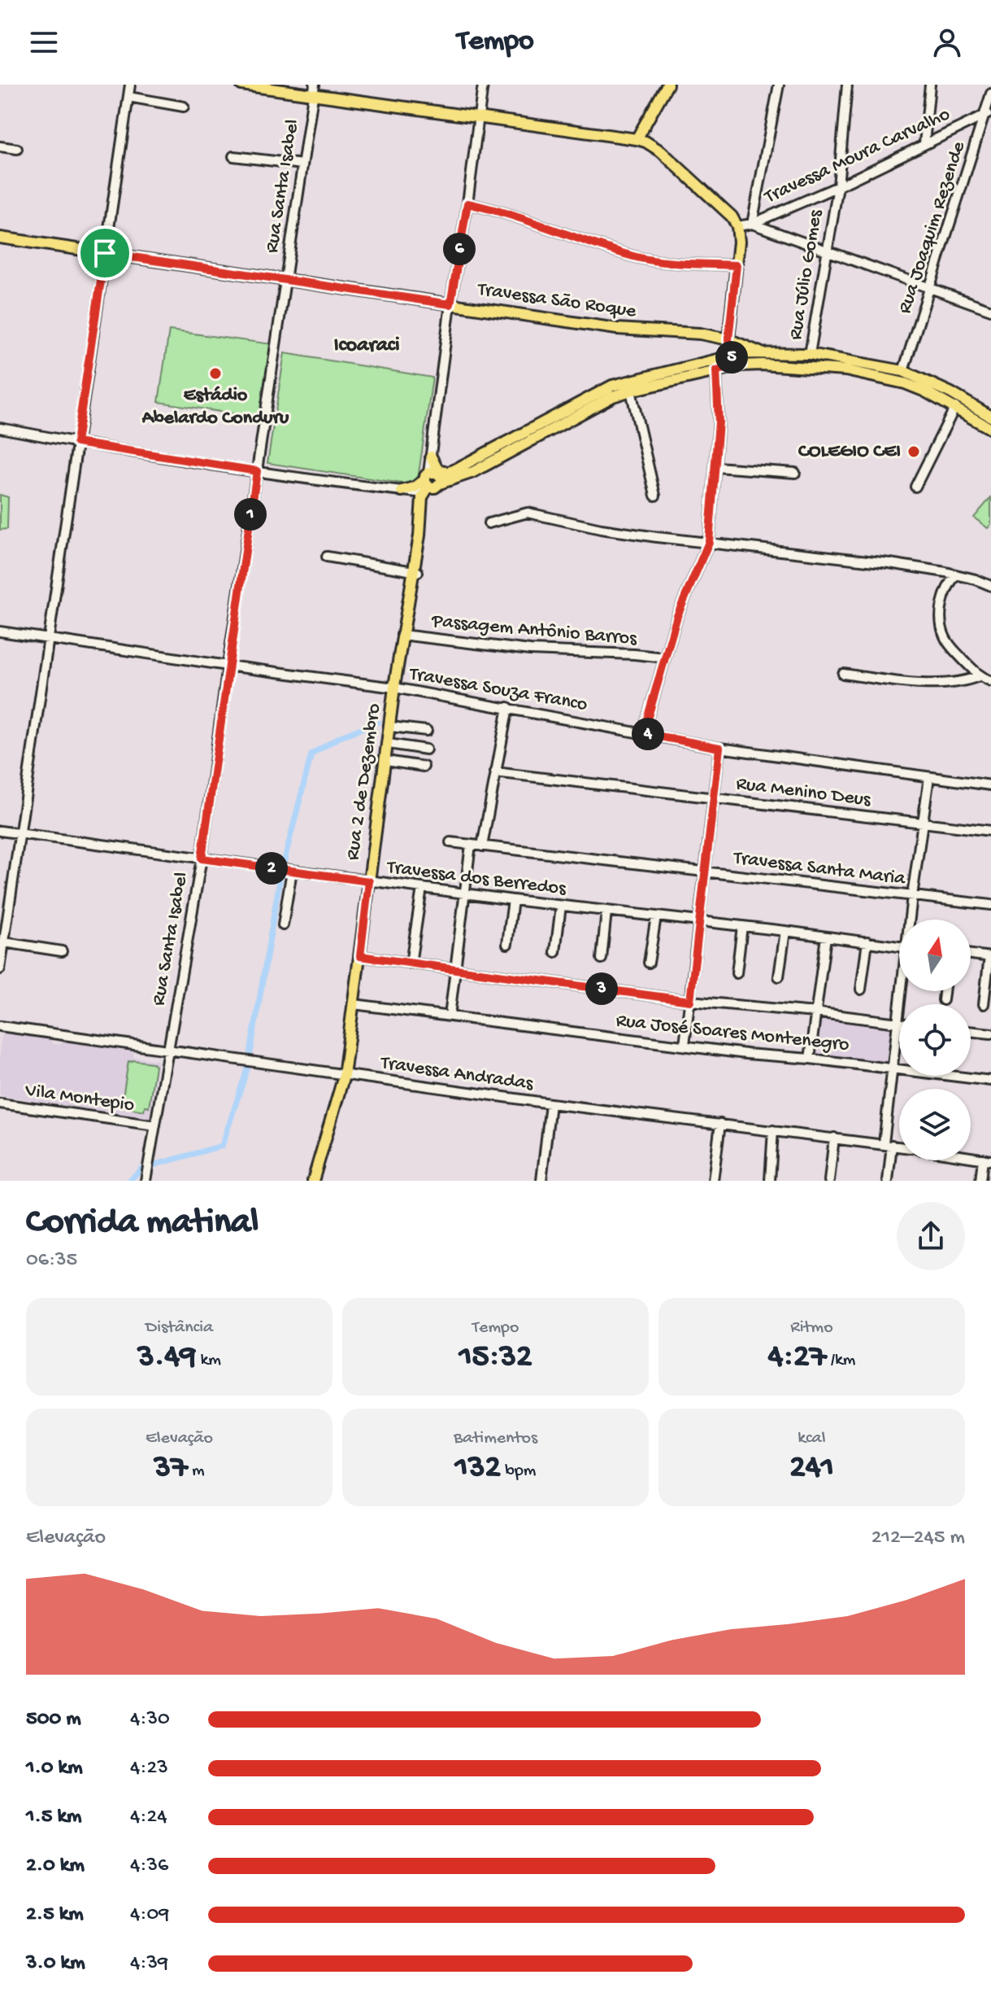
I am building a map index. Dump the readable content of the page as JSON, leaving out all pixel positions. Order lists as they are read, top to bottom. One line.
{"streets":{"main road":["Travessa São Roque","Rua 2 de Dezembro"],"street":["Travessa Moura Carvalho","Rua Santa Isabel","Rua Joaquim Rezende","Rua Júlio Gomes","Passagem Antônio Barros","Travessa Souza Franco","Rua Menino Deus","Travessa Santa Maria","Travessa dos Berredos","Rua José Soares Montenegro","Travessa Andradas","Vila Montepio"]},"crossings":[["Travessa Moura Carvalho","Rua Joaquim Rezende"],["Travessa Moura Carvalho","Rua Júlio Gomes"],["Rua Santa Isabel","Travessa São Roque"],["Rua Santa Isabel","Travessa Souza Franco"],["Rua Santa Isabel","Travessa dos Berredos"],["Rua Santa Isabel","Travessa Andradas"],["Rua Santa Isabel","Vila Montepio"],["Travessa São Roque","Rua 2 de Dezembro"],["Passagem Antônio Barros","Rua 2 de Dezembro"],["Travessa Souza Franco","Rua 2 de Dezembro"],["Rua 2 de Dezembro","Travessa dos Berredos"],["Rua 2 de Dezembro","Rua José Soares Montenegro"],["Rua 2 de Dezembro","Travessa Andradas"]],"districts":["Icoaraci"],"places":["Estádio Abelardo Conduru","COLEGIO CEI"],"north":"top","page":{"header":"Tempo","pins":["6","5","1","4","2","3"],"heading":["Corrida matinal","06:35"],"stats":[["Distância","3.49 km"],["Tempo","15:32"],["Ritmo","4:27 /km"],["Elevação","37 m"],["Batimentos","132 bpm"],["kcal","241"]],"chart":["Elevação","212–245 m"],"list":[{"name":"500 m","note":"4:30"},{"name":"1.0 km","note":"4:23"},{"name":"1.5 km","note":"4:24"},{"name":"2.0 km","note":"4:36"},{"name":"2.5 km","note":"4:09"},{"name":"3.0 km","note":"4:39"}]}}
